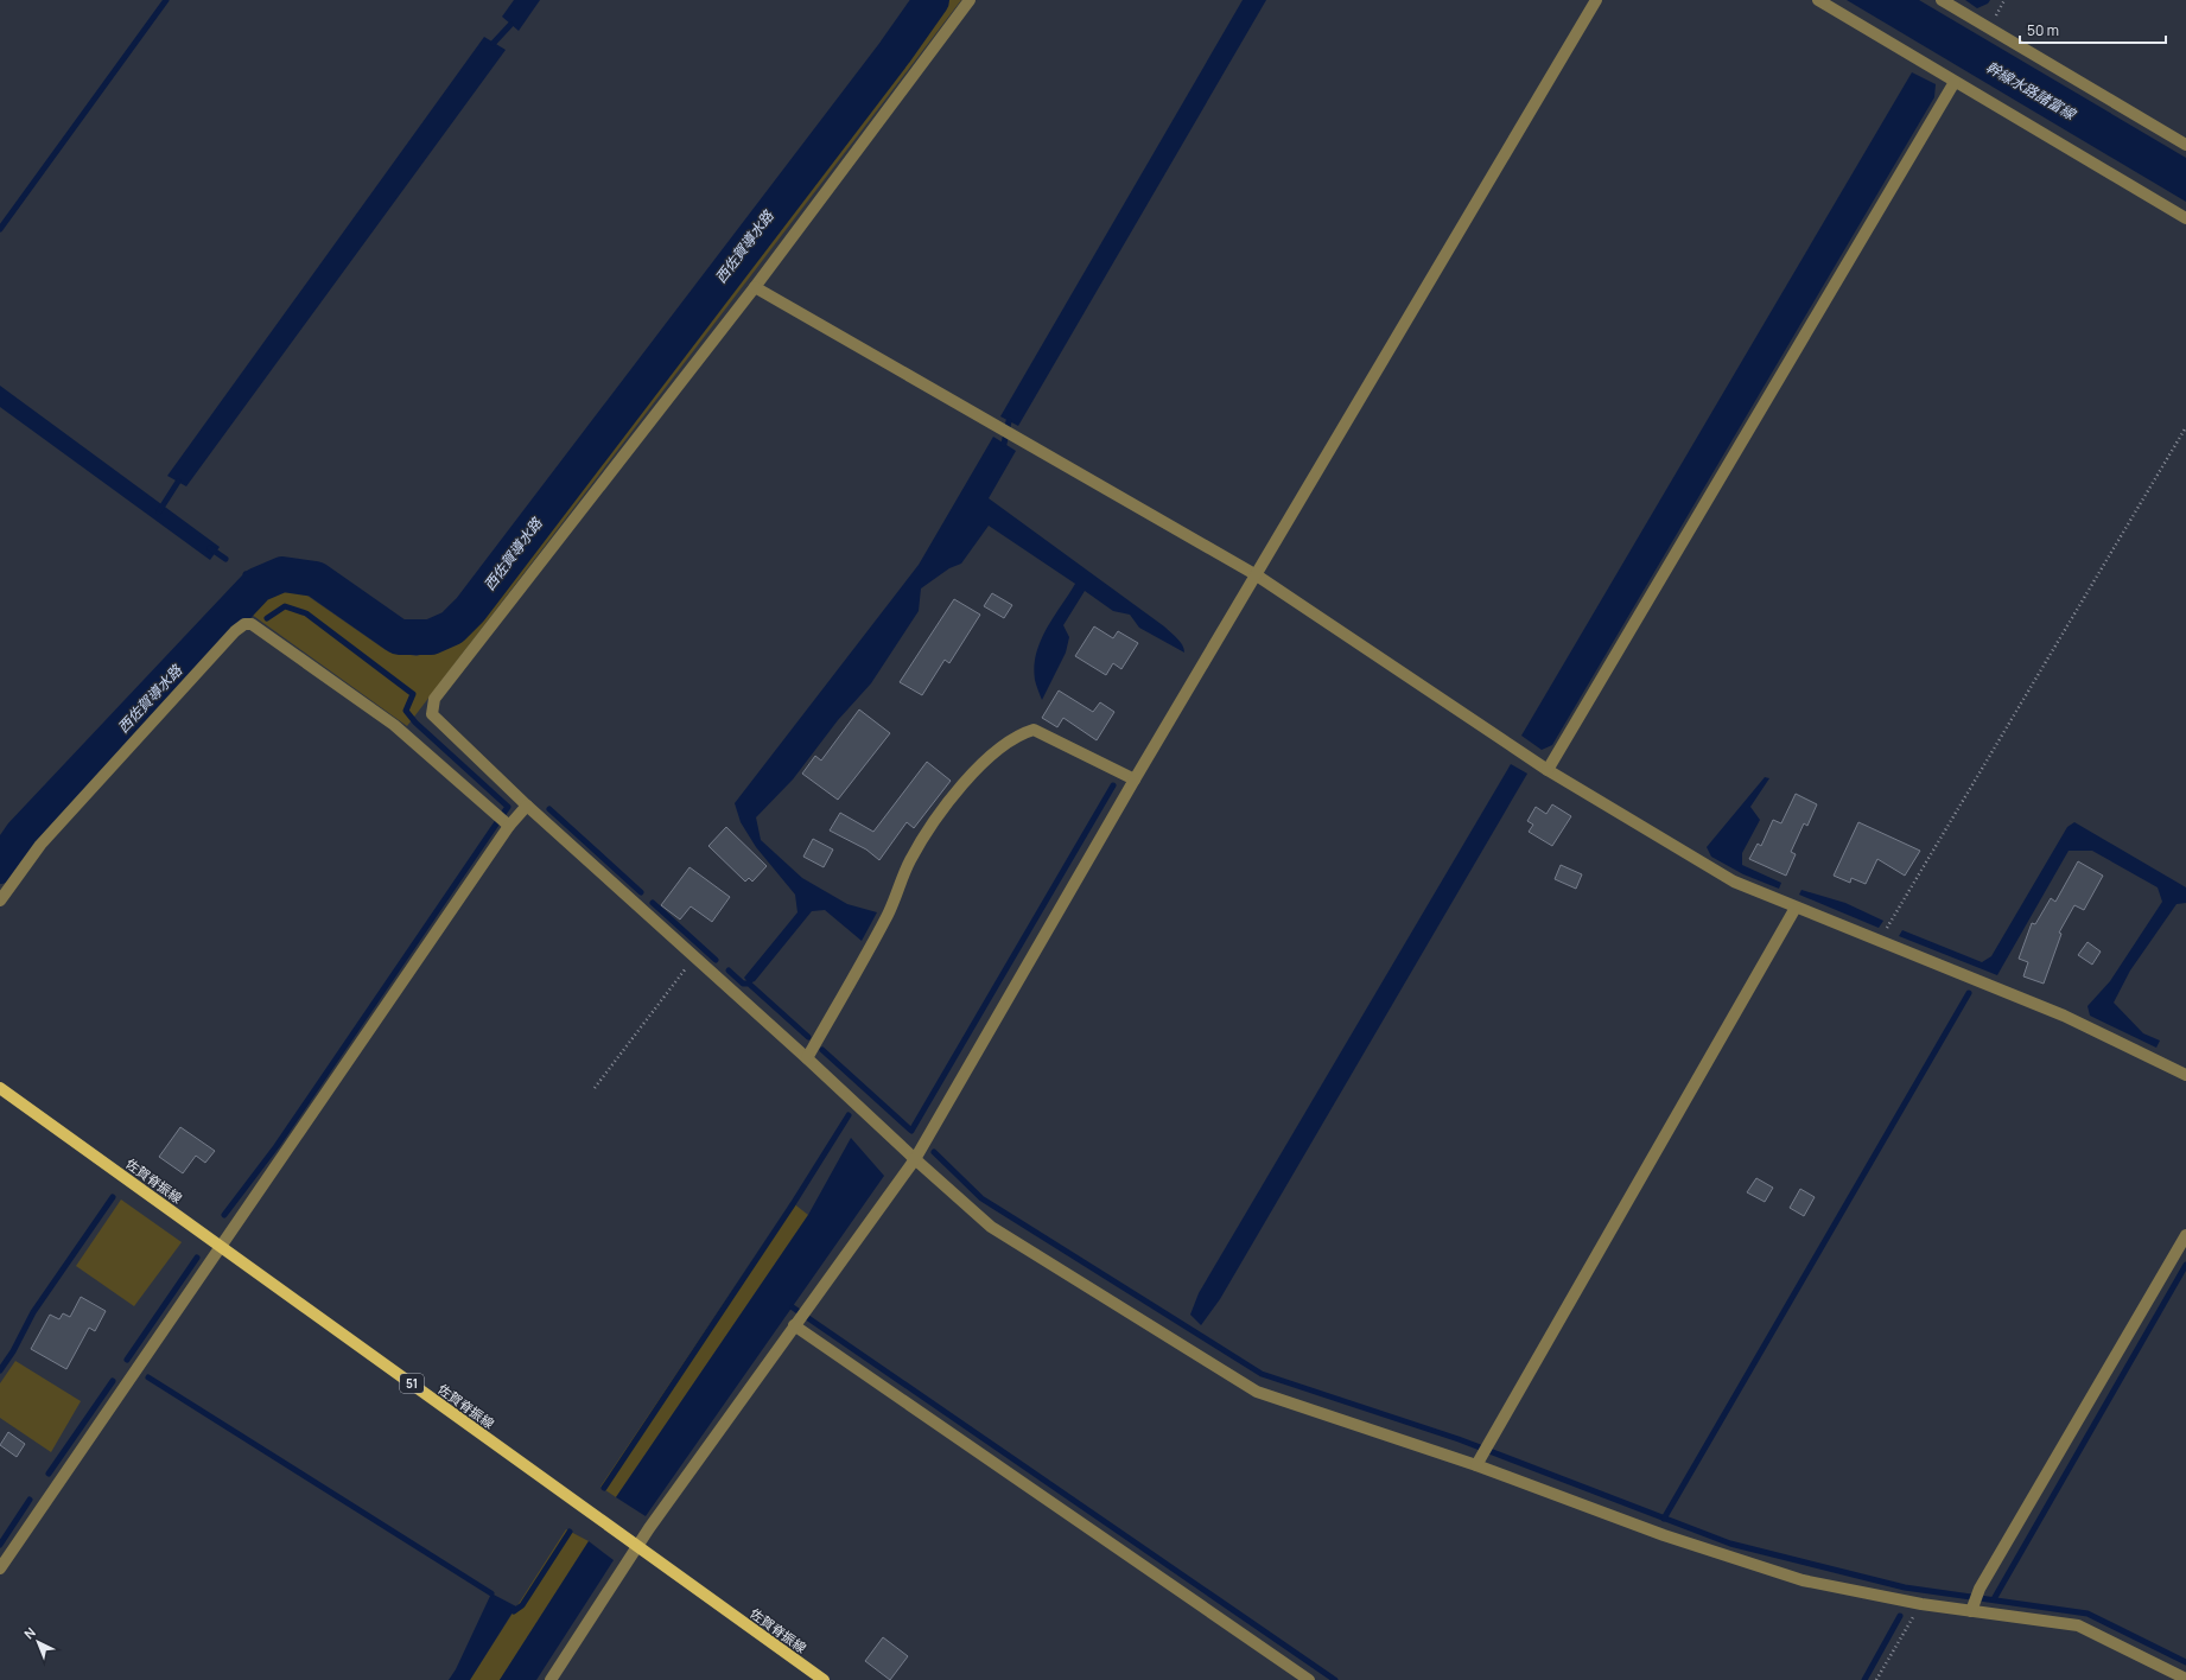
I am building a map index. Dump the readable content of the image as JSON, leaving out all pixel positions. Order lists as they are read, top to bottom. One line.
{"streets":{"main road":["佐賀脊振線","51"]},"water":["幹線水路諸富線","西佐賀導水路"],"scale_bar":"50 m","north":"top left"}
